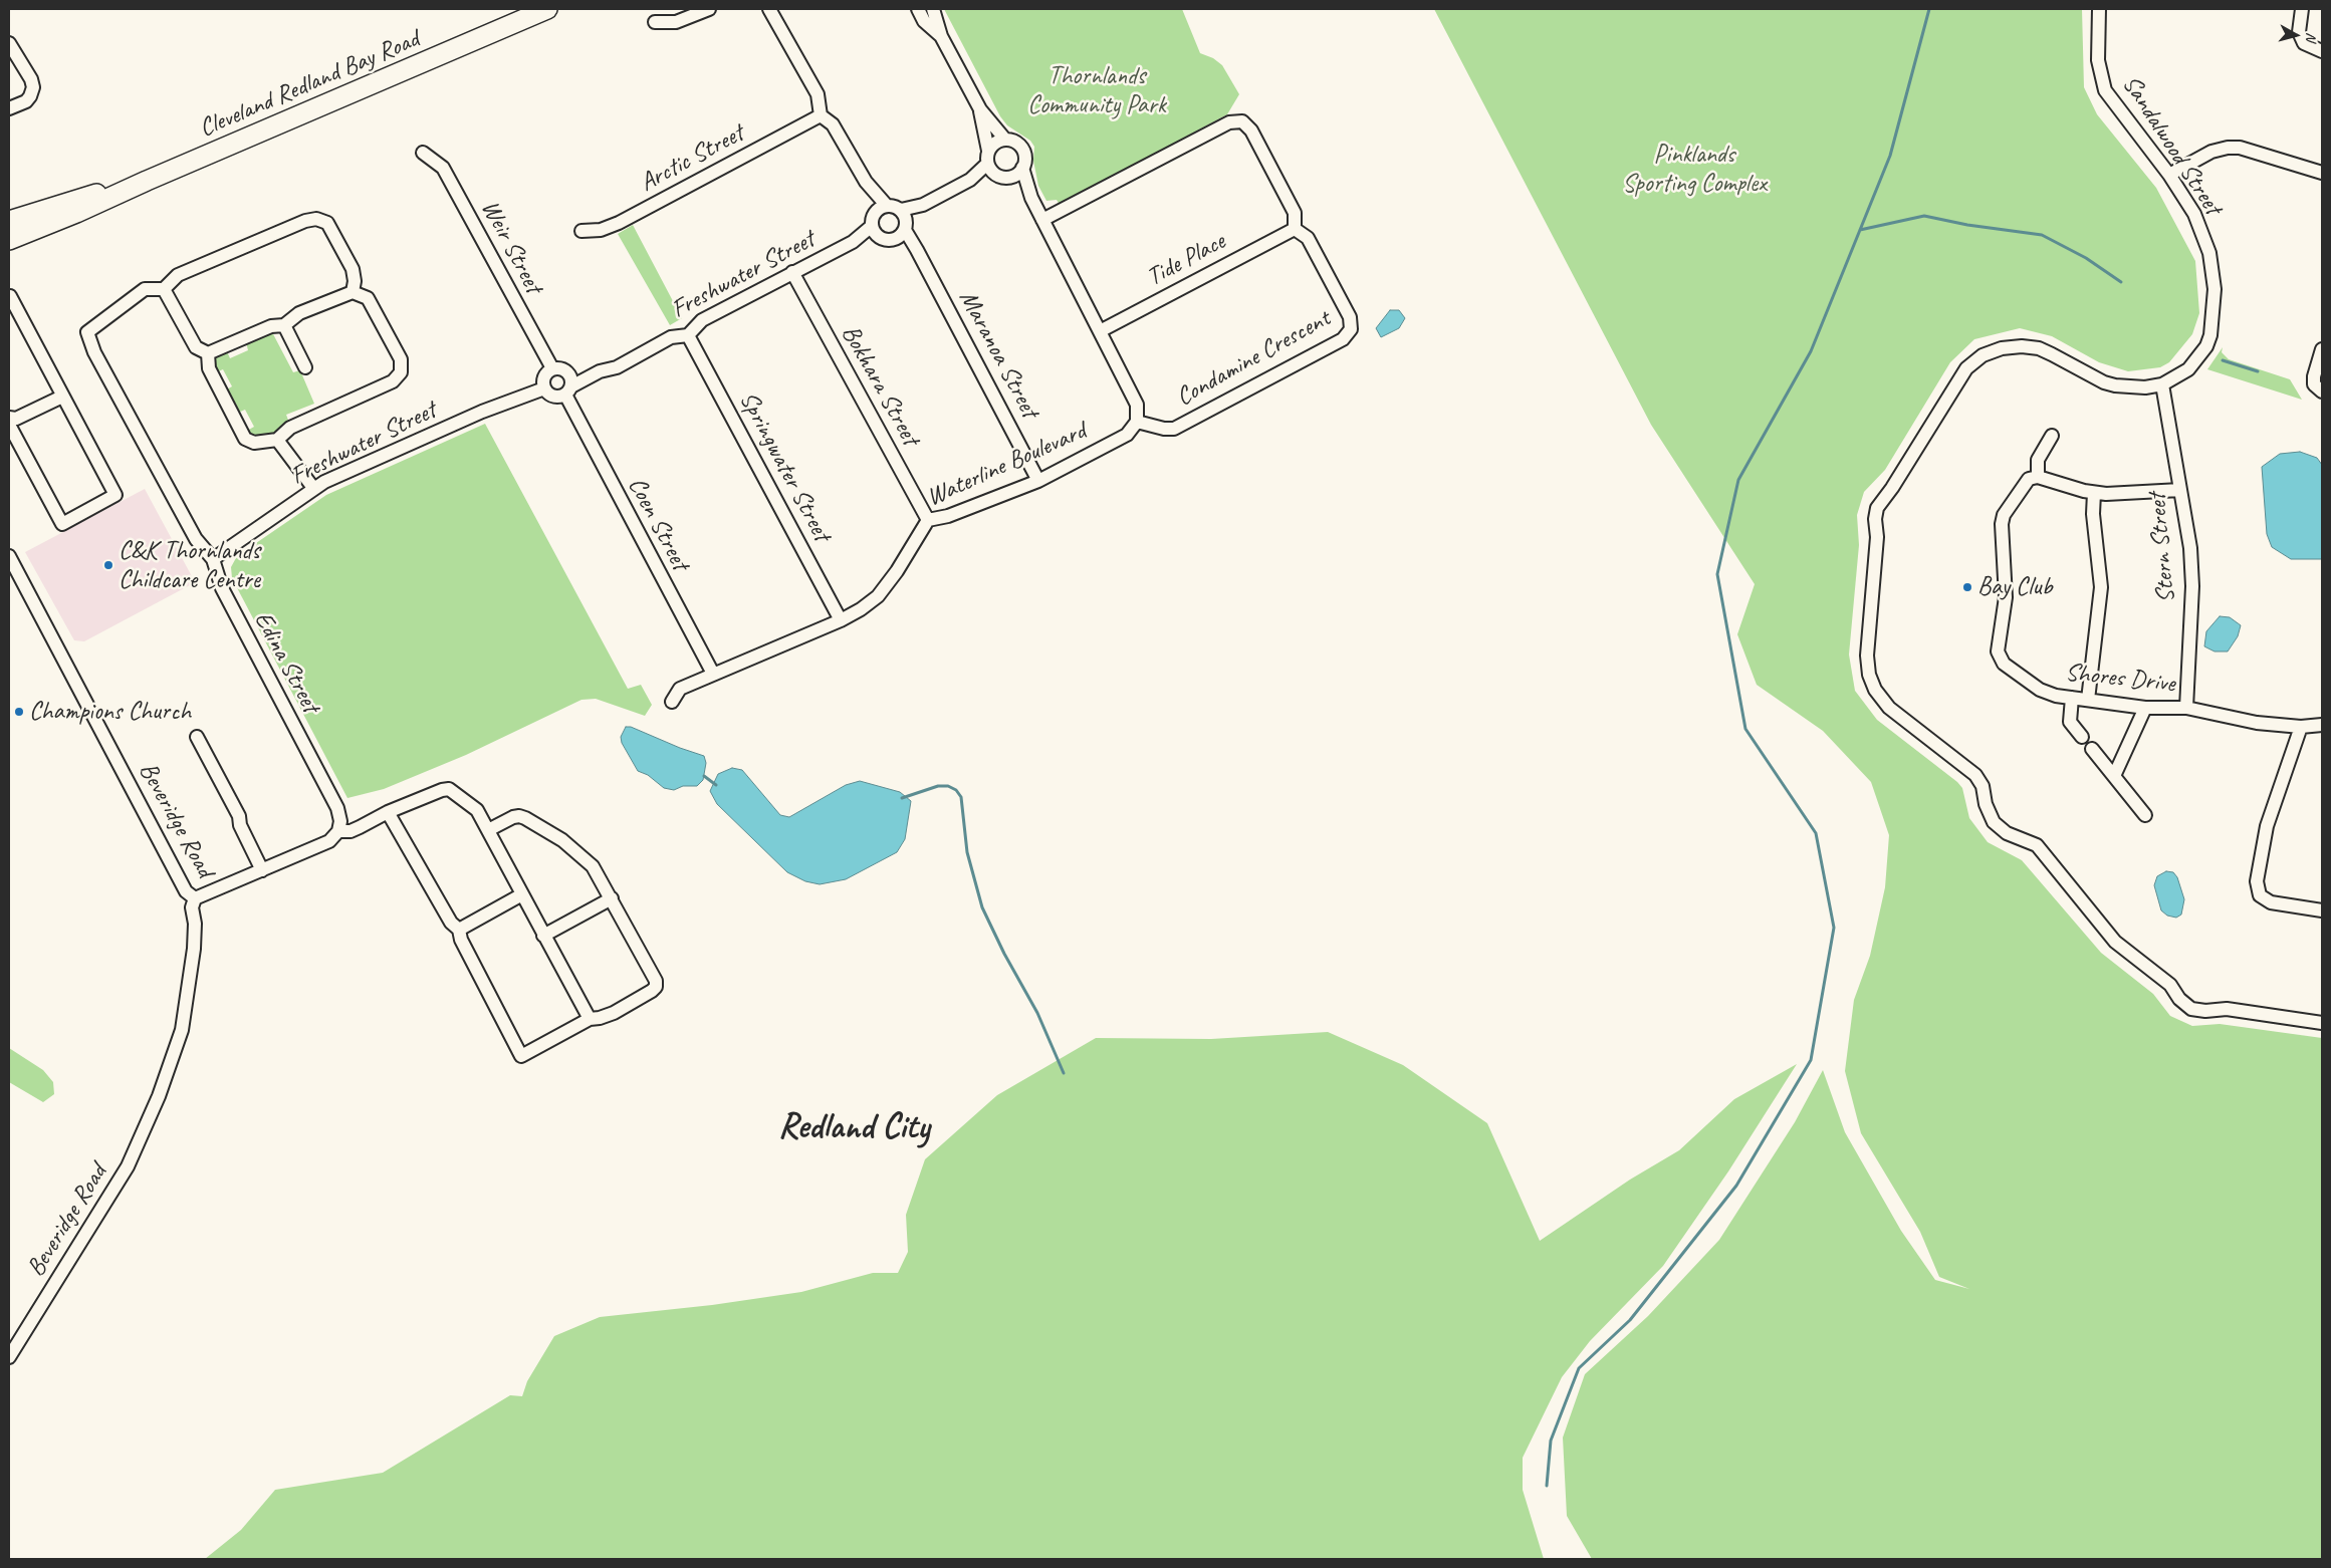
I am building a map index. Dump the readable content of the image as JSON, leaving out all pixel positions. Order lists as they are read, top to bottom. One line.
{"streets":{"highway":["Cleveland Redland Bay Road"],"street":["Sandalwood Street","Arctic Street","Weir Street","Tide Place","Freshwater Street","Maranoa Street","Condamine Crescent","Bokhara Street","Waterline Boulevard","Springwater Street","Coen Street","Stern Street","Edina Street","Shores Drive","Beveridge Road"]},"crossings":[["Sandalwood Street","Stern Street"],["Weir Street","Freshwater Street"],["Weir Street","Coen Street"],["Tide Place","Condamine Crescent"],["Freshwater Street","Maranoa Street"],["Freshwater Street","Bokhara Street"],["Freshwater Street","Springwater Street"],["Freshwater Street","Coen Street"],["Freshwater Street","Edina Street"],["Maranoa Street","Waterline Boulevard"],["Condamine Crescent","Waterline Boulevard"],["Bokhara Street","Waterline Boulevard"],["Waterline Boulevard","Springwater Street"],["Waterline Boulevard","Coen Street"],["Stern Street","Shores Drive"]],"districts":["Redland City"],"parks":["Thornlands Community Park","Pinklands Sporting Complex"],"places":["C&K Thornlands Childcare Centre","Bay Club","Champions Church"],"north":"right"}
